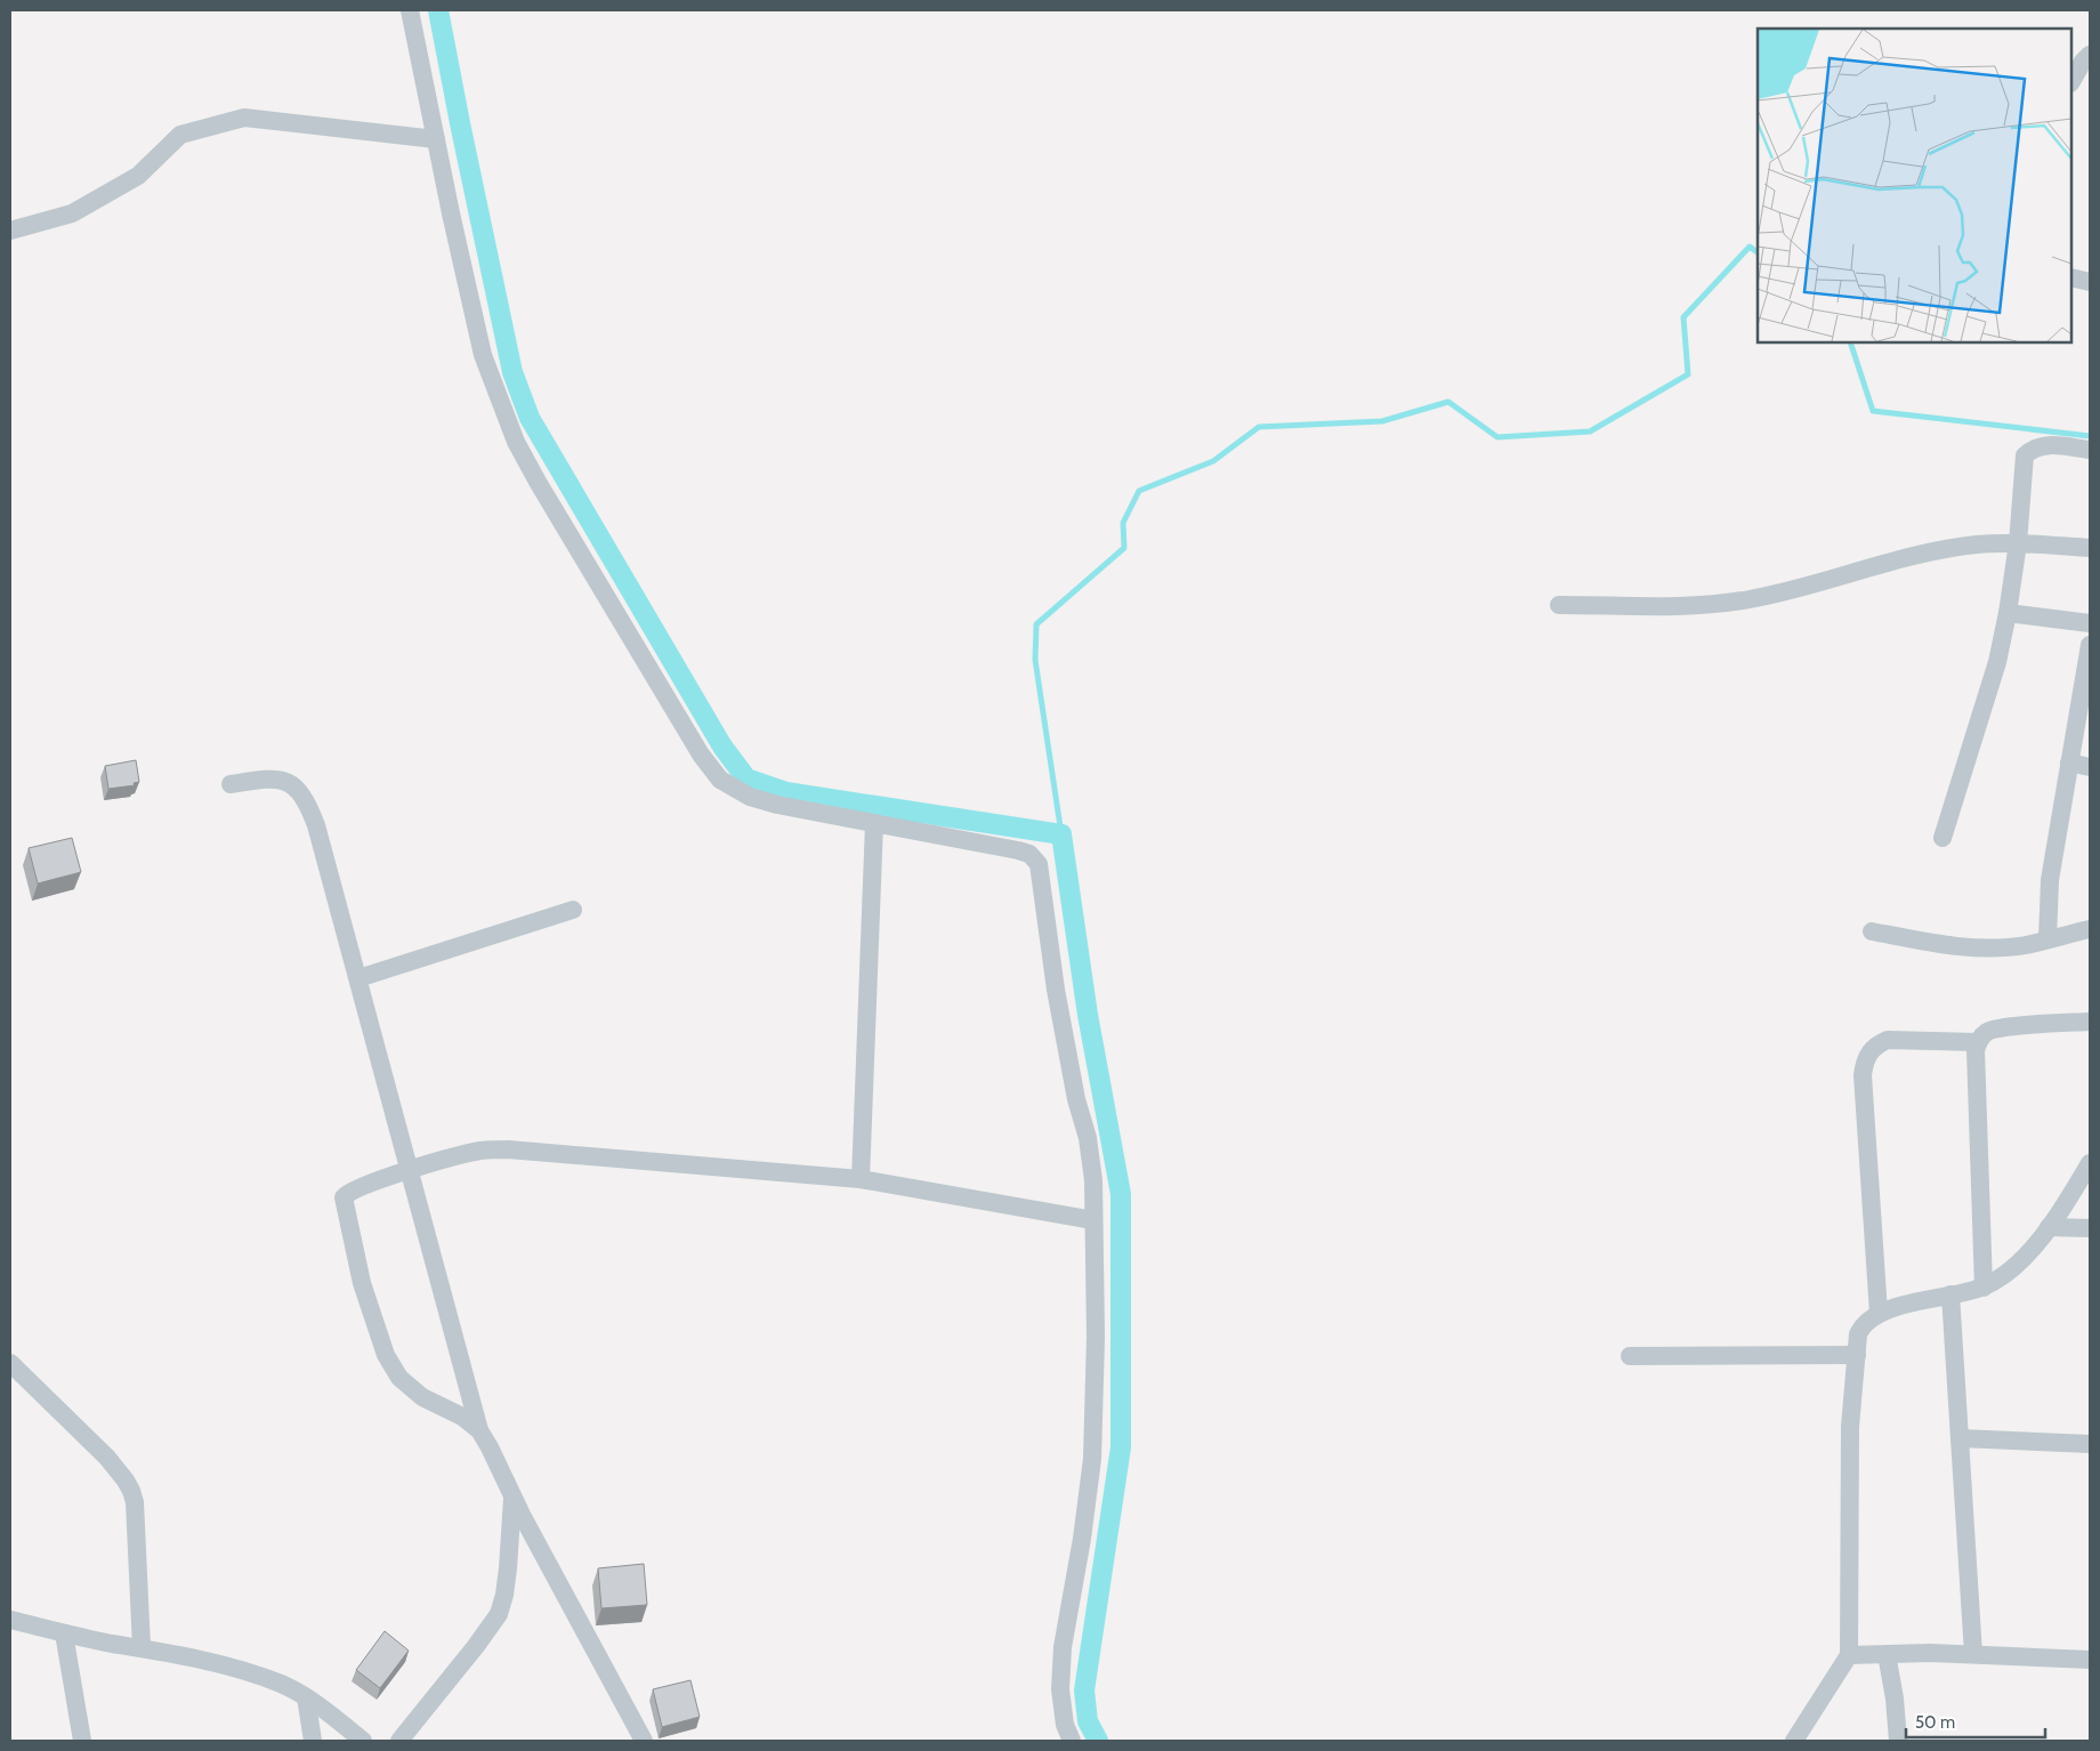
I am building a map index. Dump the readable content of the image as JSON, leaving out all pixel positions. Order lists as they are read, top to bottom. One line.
{"scale_bar":"50 m"}
